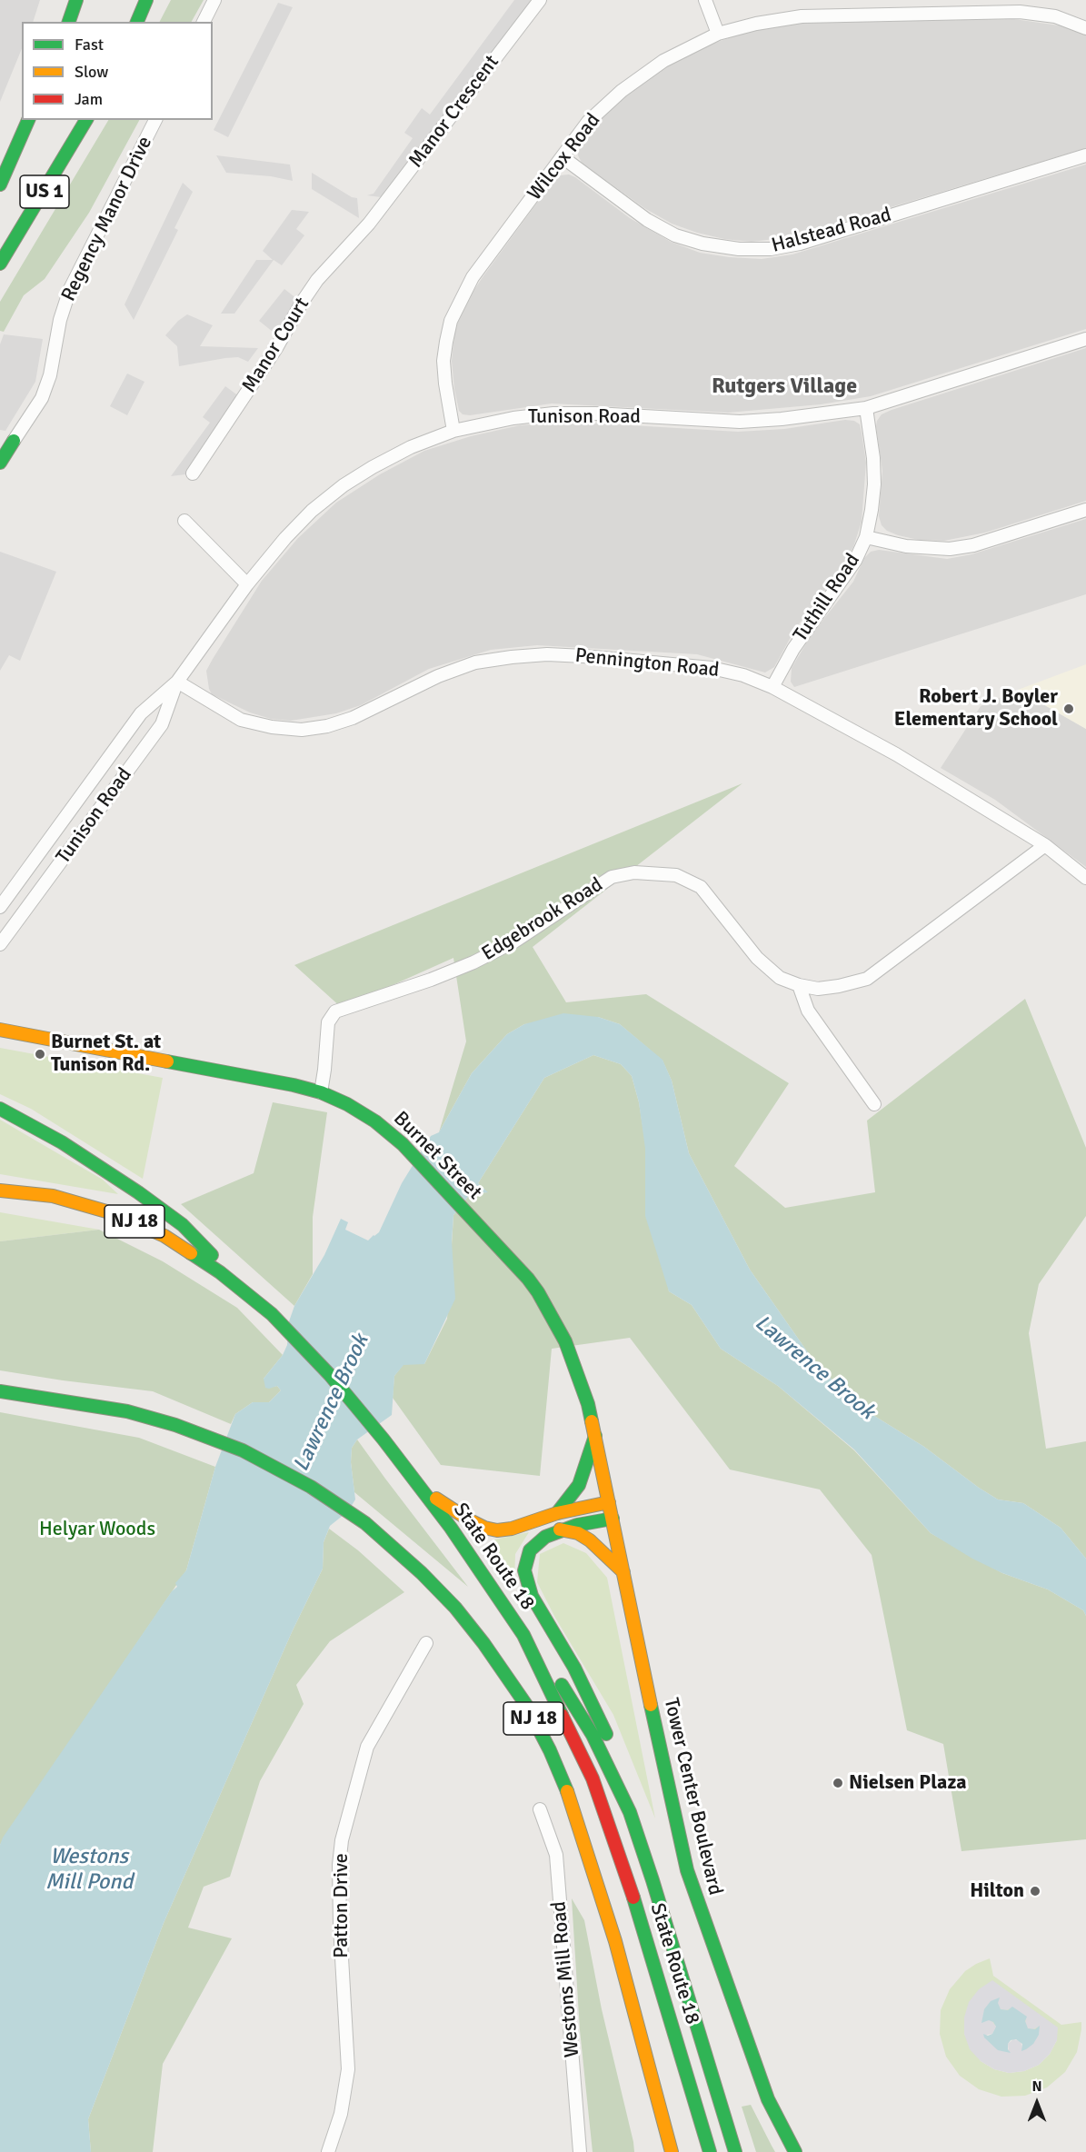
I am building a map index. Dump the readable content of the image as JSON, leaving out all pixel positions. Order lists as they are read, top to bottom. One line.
{"streets":{"main road":["US 1","Burnet Street","NJ 18","State Route 18","Tower Center Boulevard"],"street":["Manor Crescent","Wilcox Road","Regency Manor Drive","Halstead Road","Manor Court","Tunison Road","Tuthill Road","Pennington Road","Edgebrook Road","Patton Drive","Westons Mill Road"]},"crossings":[["Manor Crescent","Manor Court"],["Wilcox Road","Halstead Road"],["Wilcox Road","Tunison Road"],["Tunison Road","Tuthill Road"],["Tunison Road","Pennington Road"],["Tuthill Road","Pennington Road"],["Pennington Road","Edgebrook Road"],["Edgebrook Road","Burnet Street"],["Burnet Street","Tower Center Boulevard"]],"districts":["Rutgers Village"],"water":["Lawrence Brook","Westons Mill Pond"],"parks":["Helyar Woods"],"places":["Robert J. Boyler Elementary School","Burnet St. at Tunison Rd.","Nielsen Plaza","Hilton"],"legend":["Fast","Slow","Jam"],"north":"top"}
